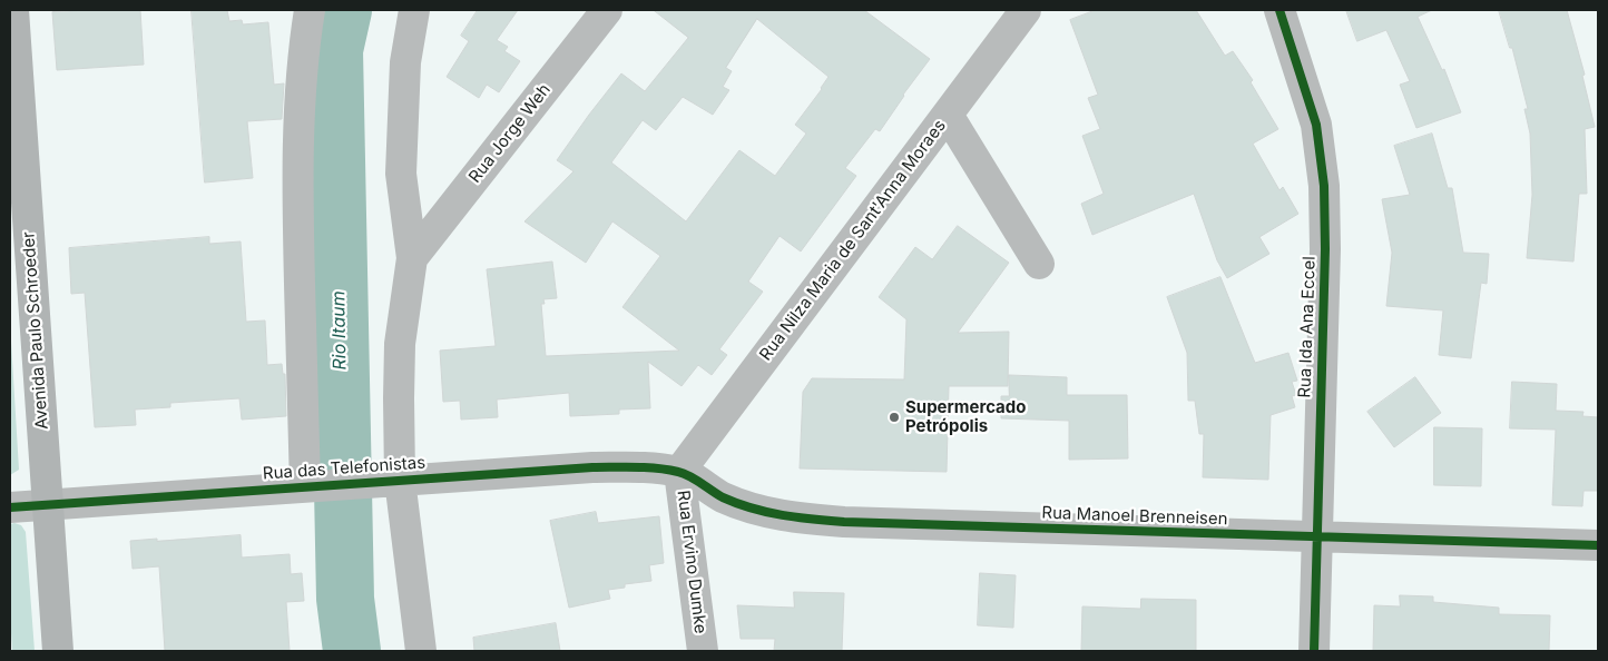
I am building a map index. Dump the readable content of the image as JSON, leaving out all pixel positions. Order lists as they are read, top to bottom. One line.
{"streets":{"main road":["Avenida Paulo Schroeder"],"street":["Rua Jorge Weh","Rua Nilza Maria de Sant'Anna Moraes","Rua Ida Ana Eccel","Rua das Telefonistas","Rua Manoel Brenneisen","Rua Ervino Dumke"]},"crossings":[["Rua Nilza Maria de Sant'Anna Moraes","Rua das Telefonistas"],["Rua Nilza Maria de Sant'Anna Moraes","Rua Manoel Brenneisen"],["Rua Nilza Maria de Sant'Anna Moraes","Rua Ervino Dumke"],["Rua Ida Ana Eccel","Rua Manoel Brenneisen"],["Avenida Paulo Schroeder","Rua das Telefonistas"],["Rua das Telefonistas","Rua Manoel Brenneisen"],["Rua das Telefonistas","Rua Ervino Dumke"],["Rua Manoel Brenneisen","Rua Ervino Dumke"]],"water":["Rio Itaum"],"places":["Supermercado Petrópolis"]}
